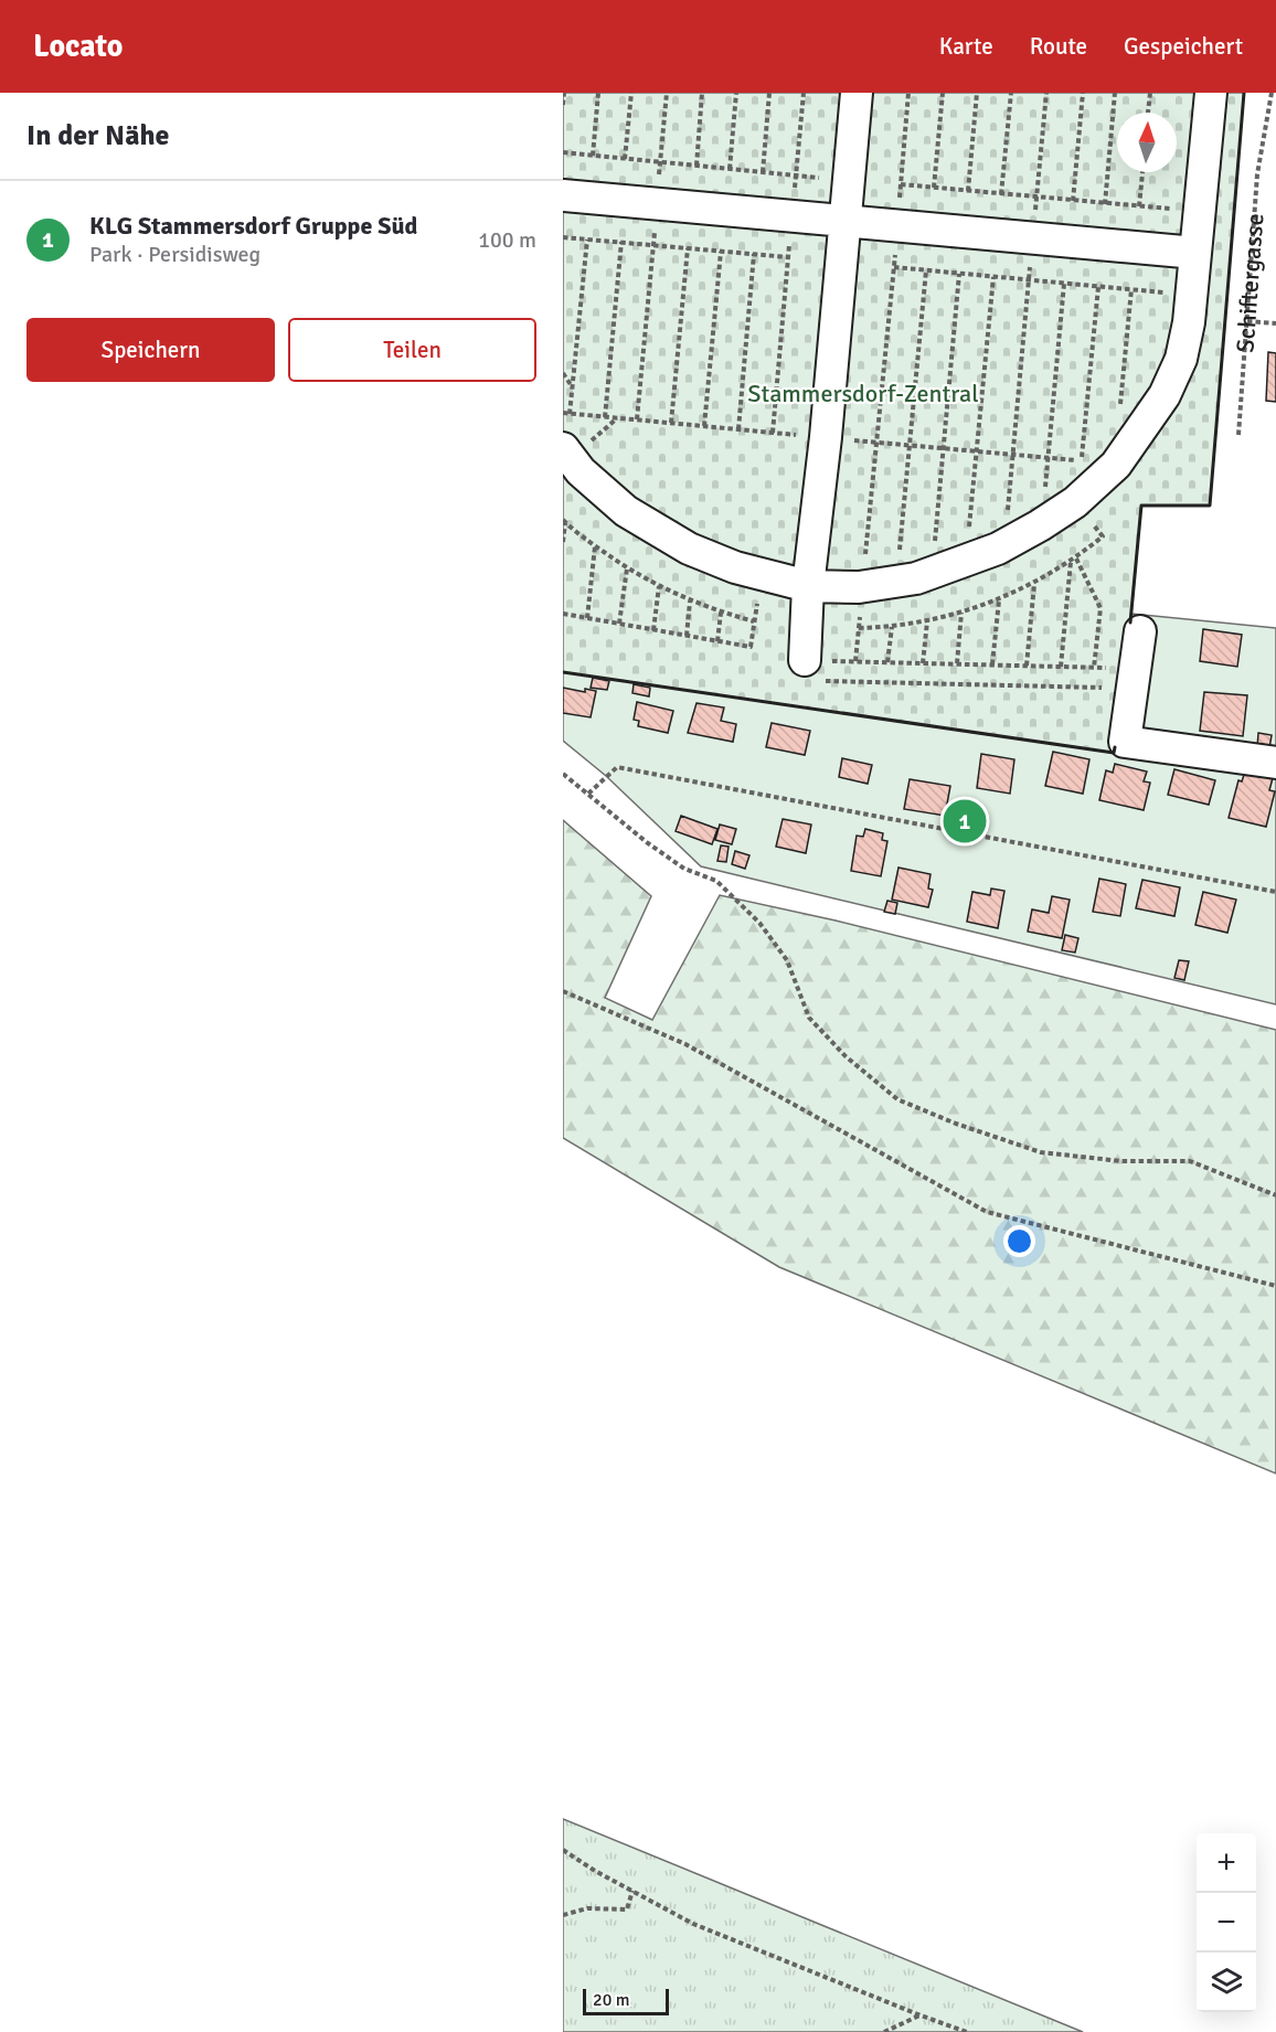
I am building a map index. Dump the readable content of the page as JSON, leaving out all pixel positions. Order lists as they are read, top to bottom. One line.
{"streets":{"path":["Schiftergasse"]},"parks":["Stammersdorf-Zentral"],"scale_bar":"20 m","north":"top","page":{"header":"Locato","nav":["Karte","Route","Gespeichert"],"heading":"In der Nähe","list":[{"mark":"1","name":"KLG Stammersdorf Gruppe Süd","note":"Park · Persidisweg","value":"100 m"}],"buttons":["Speichern","Teilen"],"pins":"1","map_buttons":["+","−"],"scale":"20 m"}}
